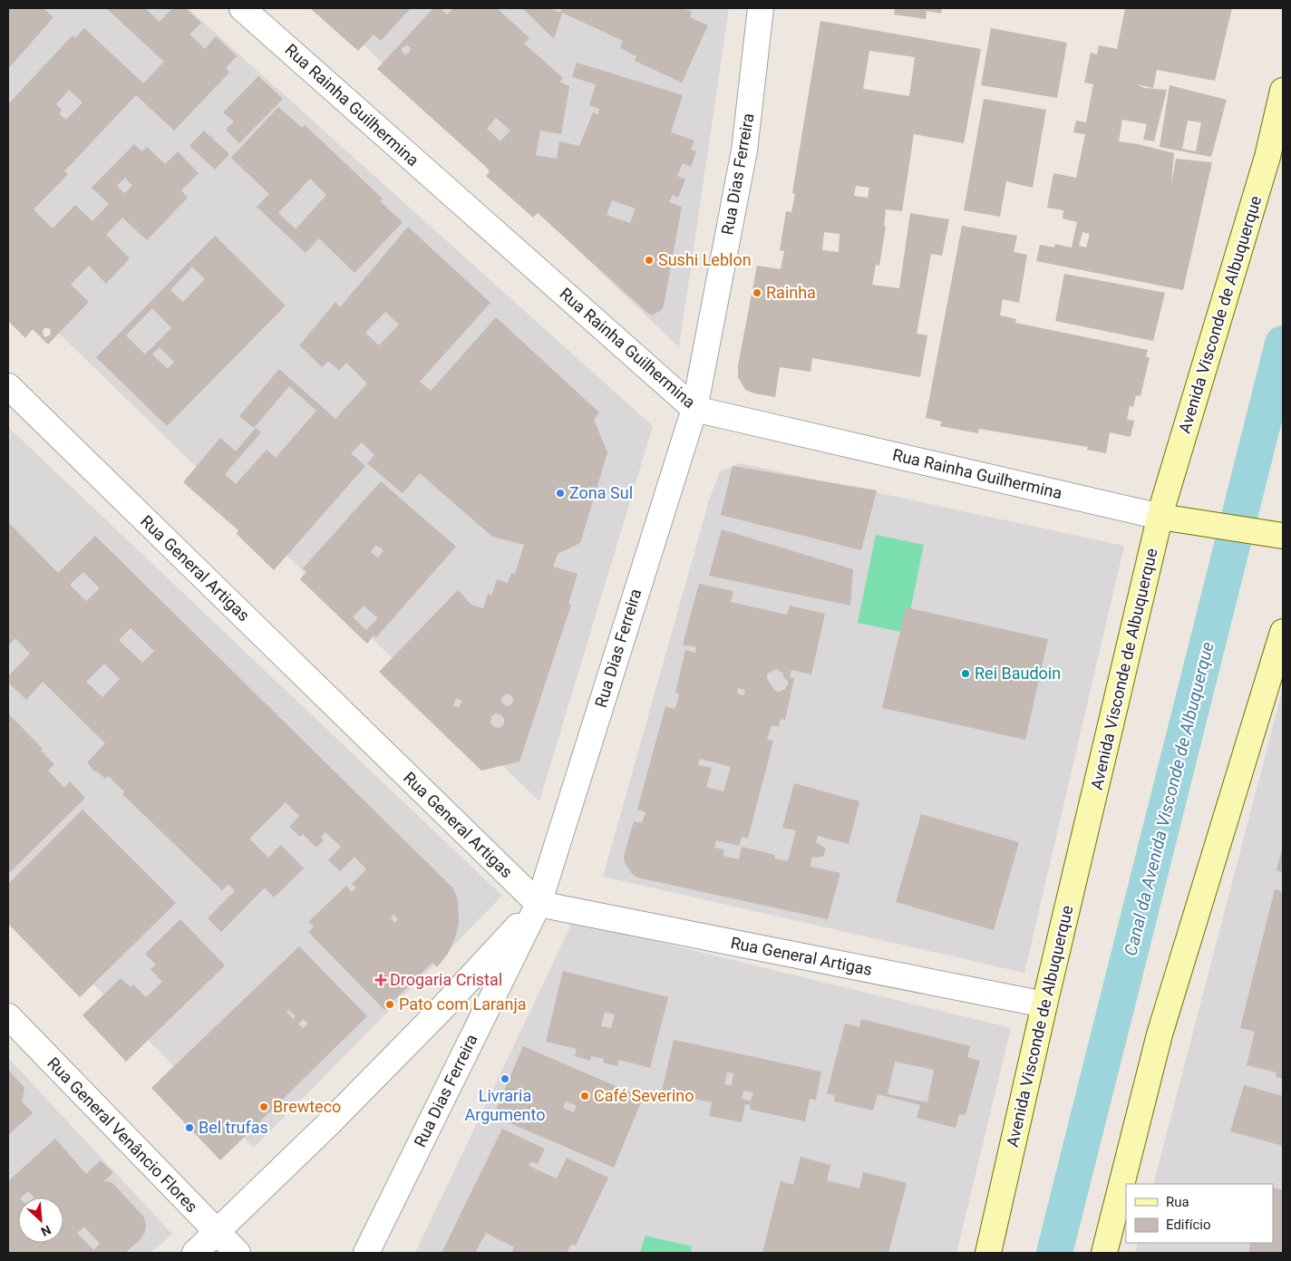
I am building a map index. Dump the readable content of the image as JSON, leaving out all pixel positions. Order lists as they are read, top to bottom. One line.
{"streets":{"main road":["Avenida Visconde de Albuquerque"],"street":["Rua Rainha Guilhermina","Rua Dias Ferreira","Rua General Artigas","Rua General Venâncio Flores"]},"crossings":[["Rua Rainha Guilhermina","Rua Dias Ferreira"],["Rua Rainha Guilhermina","Avenida Visconde de Albuquerque"],["Rua Dias Ferreira","Rua General Artigas"],["Avenida Visconde de Albuquerque","Rua General Artigas"]],"water":["Canal da Avenida Visconde de Albuquerque"],"places":{"other":["Sushi Leblon","Rainha","Zona Sul","Rei Baudoin","Pato com Laranja","Livraria Argumento","Café Severino","Brewteco","Bel trufas"],"health":["Drogaria Cristal"]},"legend":["Rua","Edifício"],"north":"bottom right"}
